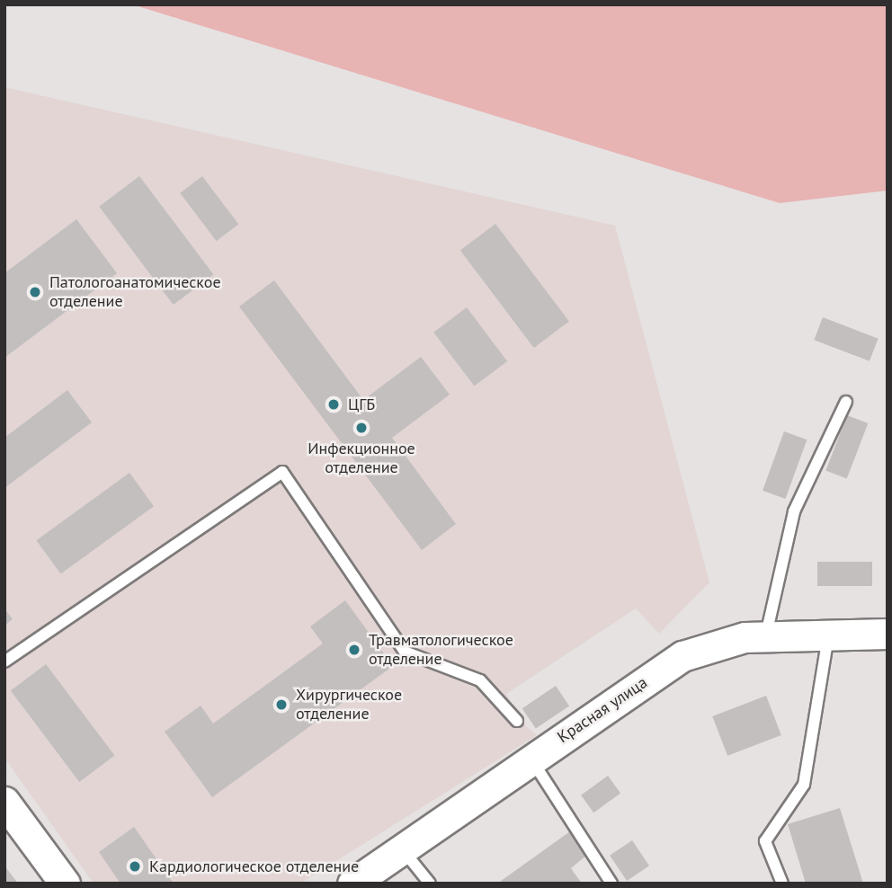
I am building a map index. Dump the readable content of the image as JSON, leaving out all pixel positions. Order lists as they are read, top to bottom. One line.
{"streets":{"street":["Красная улица"]},"places":["Патологоанатомическое отделение","ЦГБ","Инфекционное отделение","Травматологическое отделение","Хирургическое отделение","Кардиологическое отделение"]}
